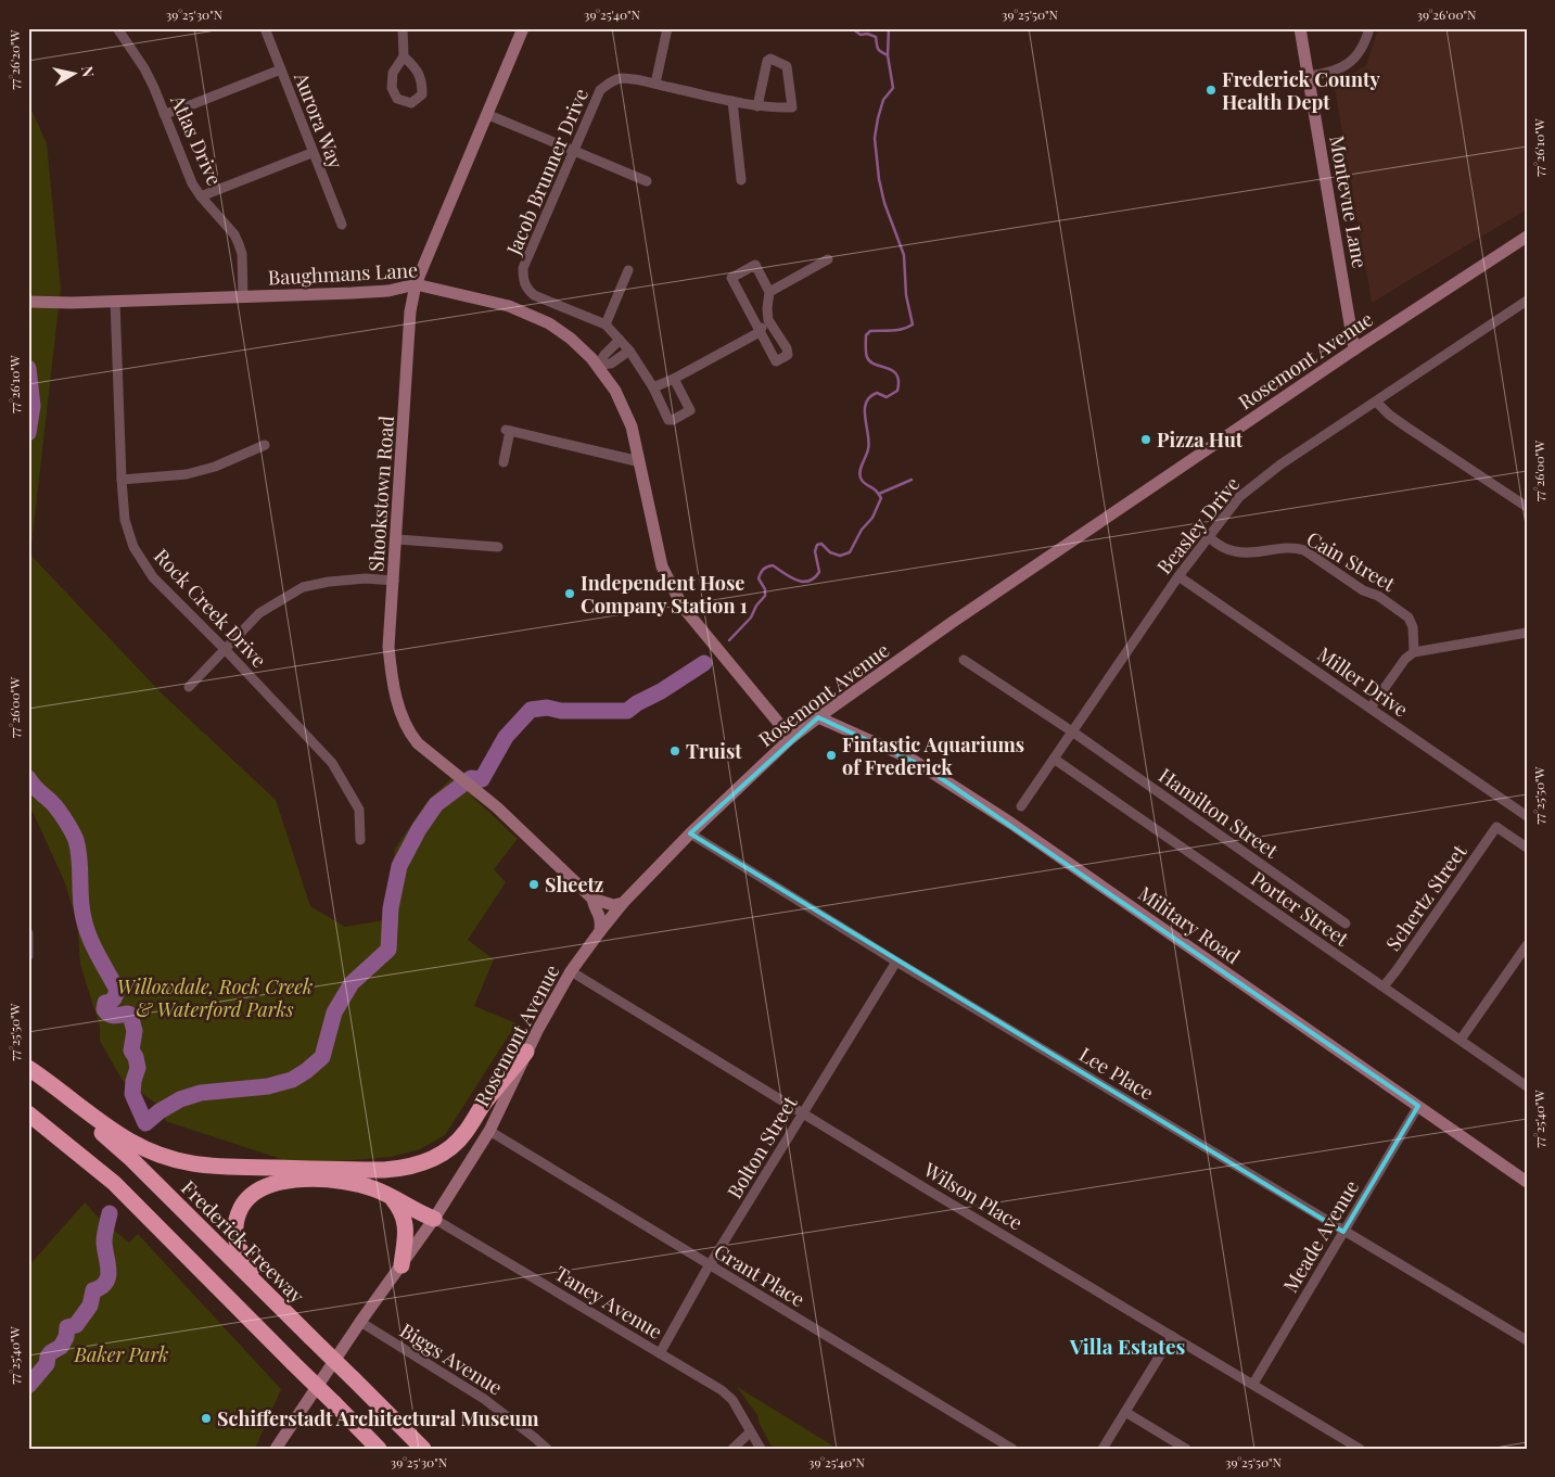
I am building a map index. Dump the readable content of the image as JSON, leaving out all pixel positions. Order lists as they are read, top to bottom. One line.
{"streets":{"highway":["Frederick Freeway"],"main road":["Montevue Lane","Baughmans Lane","Rosemont Avenue","Shookstown Road","Military Road"],"street":["Aurora Way","Atlas Drive","Jacob Brunner Drive","Beasley Drive","Cain Street","Rock Creek Drive","Miller Drive","Hamilton Street","Schertz Street","Porter Street","Lee Place","Bolton Street","Wilson Place","Meade Avenue","Grant Place","Taney Avenue","Biggs Avenue"]},"crossings":[["Atlas Drive","Baughmans Lane"],["Montevue Lane","Rosemont Avenue"],["Baughmans Lane","Rosemont Avenue"],["Baughmans Lane","Shookstown Road"],["Baughmans Lane","Rock Creek Drive"],["Rosemont Avenue","Shookstown Road"],["Rosemont Avenue","Military Road"],["Rosemont Avenue","Lee Place"],["Rosemont Avenue","Wilson Place"],["Rosemont Avenue","Grant Place"],["Rosemont Avenue","Taney Avenue"],["Rosemont Avenue","Biggs Avenue"],["Beasley Drive","Cain Street"],["Beasley Drive","Miller Drive"],["Beasley Drive","Hamilton Street"],["Beasley Drive","Porter Street"],["Schertz Street","Porter Street"],["Military Road","Meade Avenue"],["Lee Place","Bolton Street"],["Lee Place","Meade Avenue"],["Bolton Street","Wilson Place"],["Bolton Street","Grant Place"],["Bolton Street","Taney Avenue"],["Wilson Place","Meade Avenue"]],"districts":["Villa Estates"],"parks":["Willowdale, Rock Creek & Waterford Parks","Baker Park"],"places":["Frederick County Health Dept","Pizza Hut","Independent Hose Company Station 1","Truist","Fintastic Aquariums of Frederick","Sheetz","Schifferstadt Architectural Museum"],"north":"right","coordinates":["39°25'30\"N","39°25'40\"N","39°25'50\"N","39°26'00\"N","77°26'20\"W","77°26'10\"W","77°26'00\"W","77°25'50\"W","77°25'40\"W"]}
